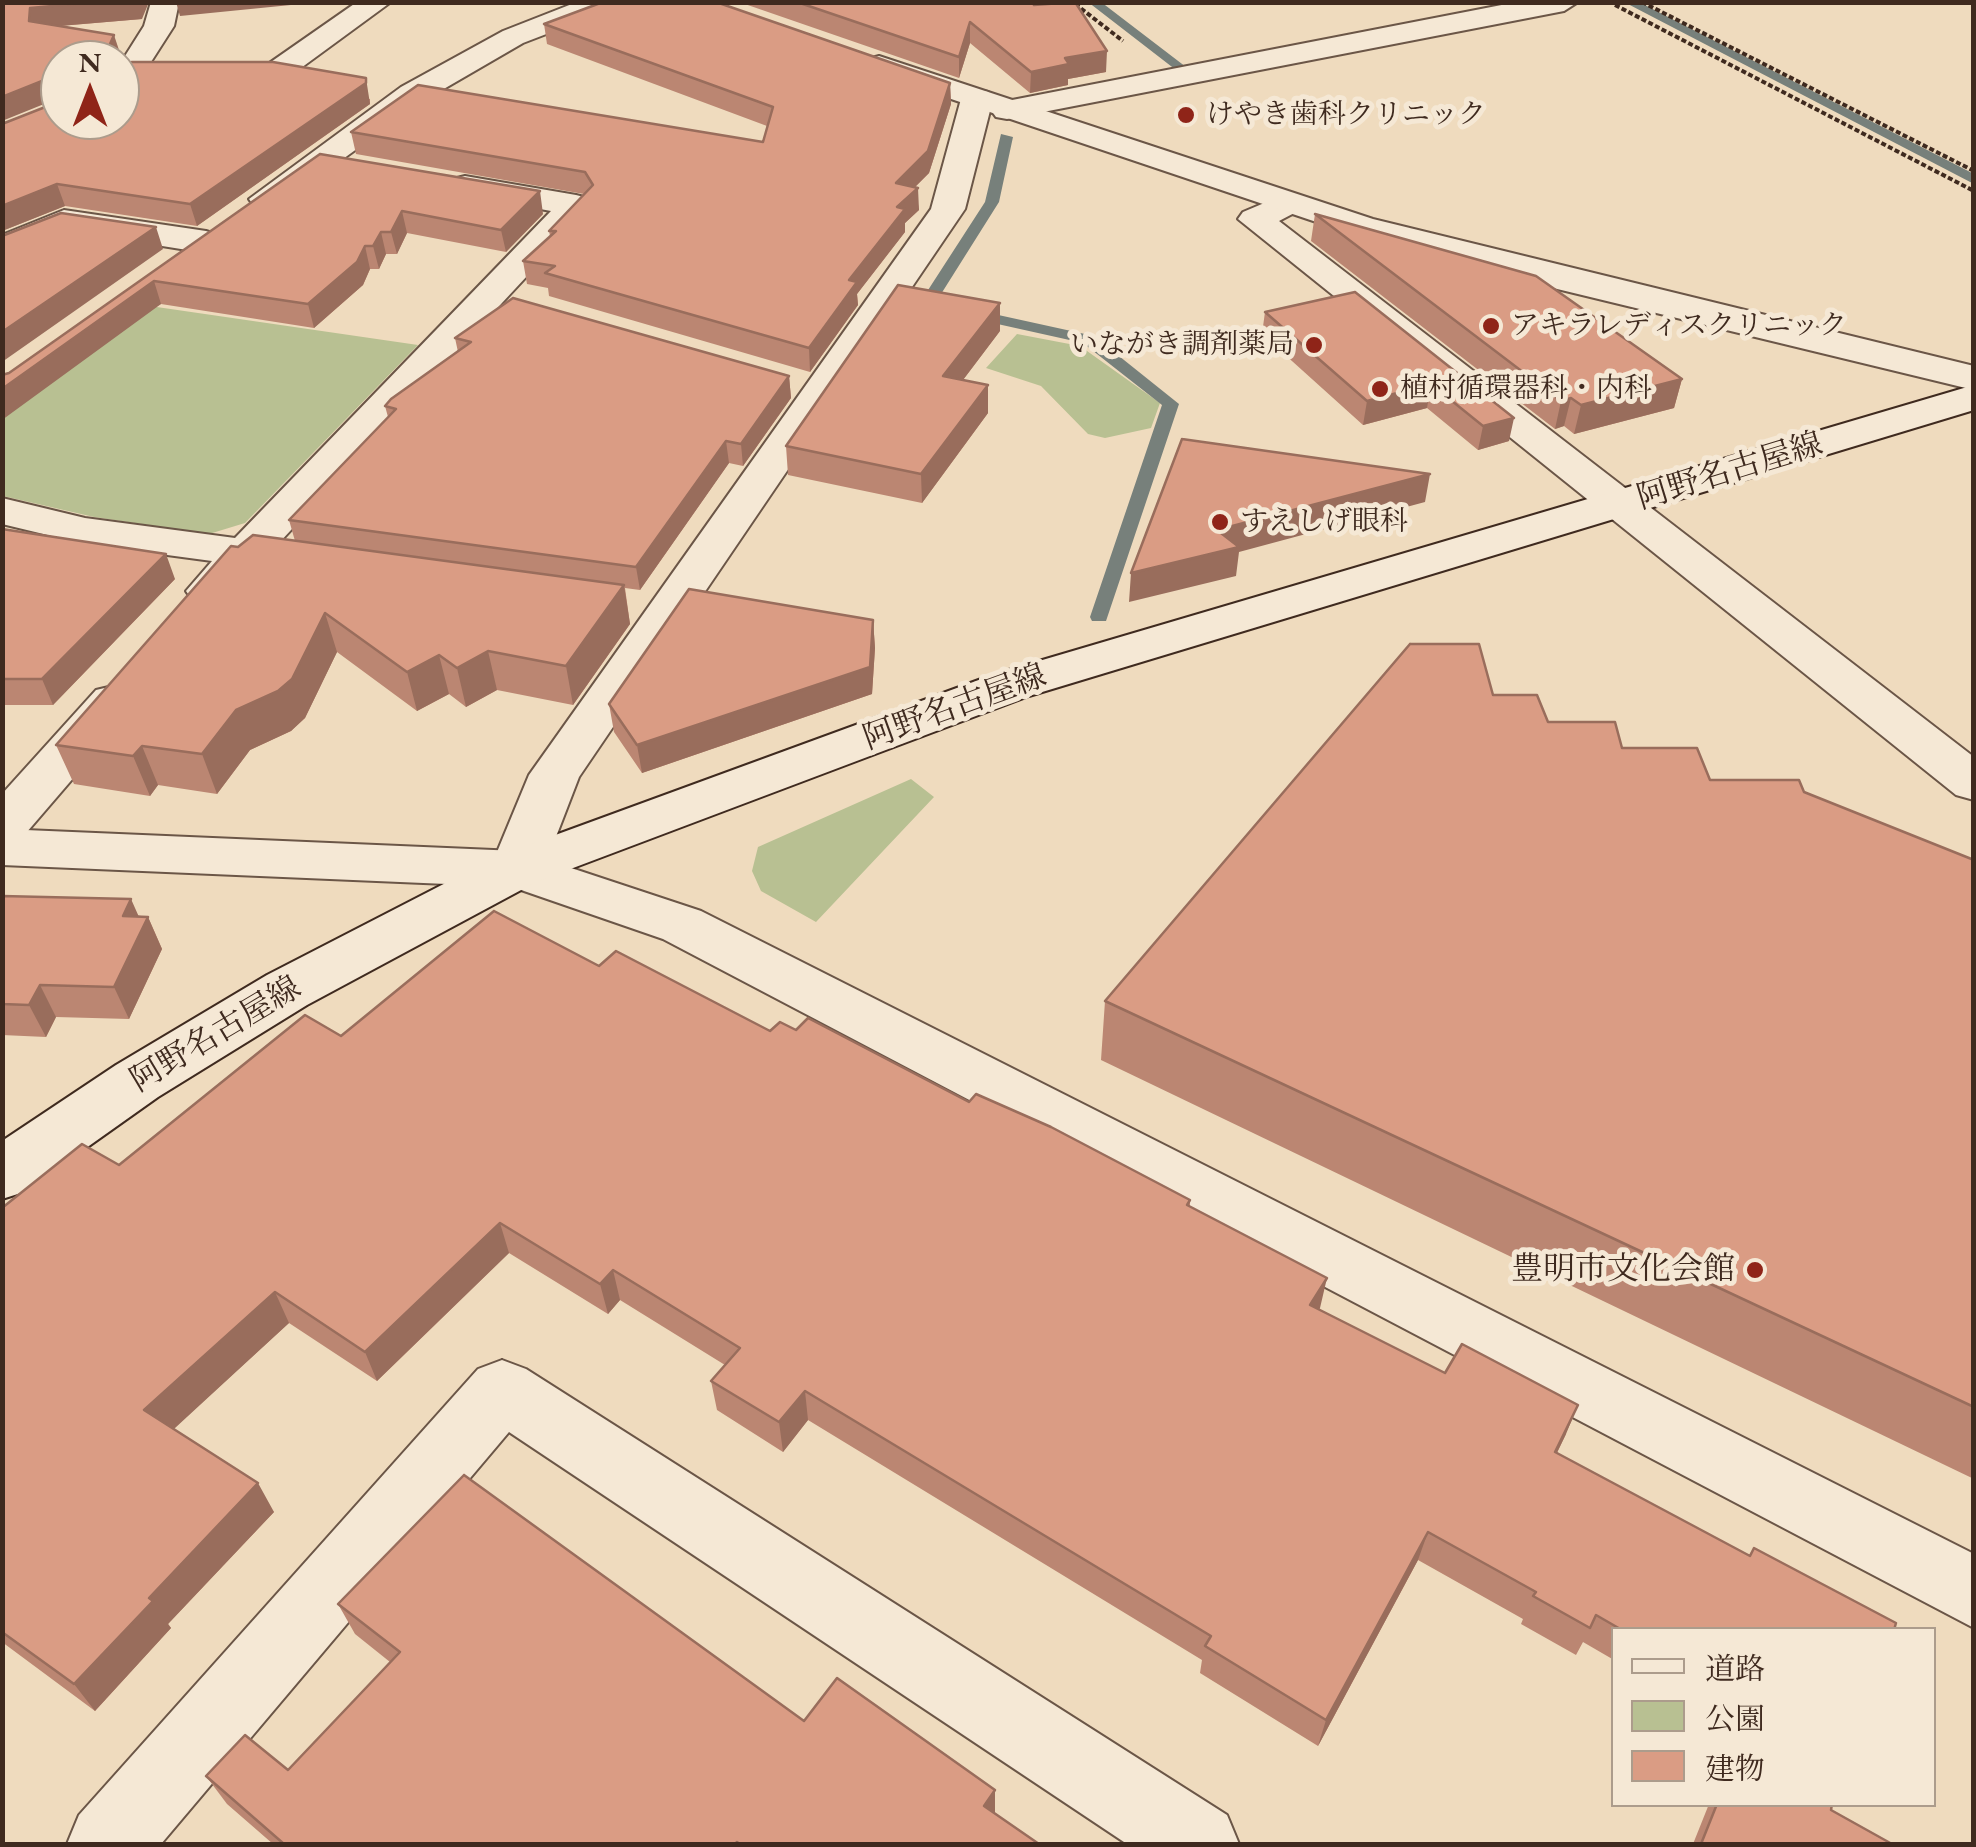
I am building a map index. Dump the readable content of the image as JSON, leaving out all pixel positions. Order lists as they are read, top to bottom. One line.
{"streets":{"street":["阿野名古屋線"]},"places":["けやき歯科クリニック","アキラレディスクリニック","いながき調剤薬局","植村循環器科・内科","すえしげ眼科","豊明市文化会館"],"legend":["道路","公園","建物"],"north":"top"}
